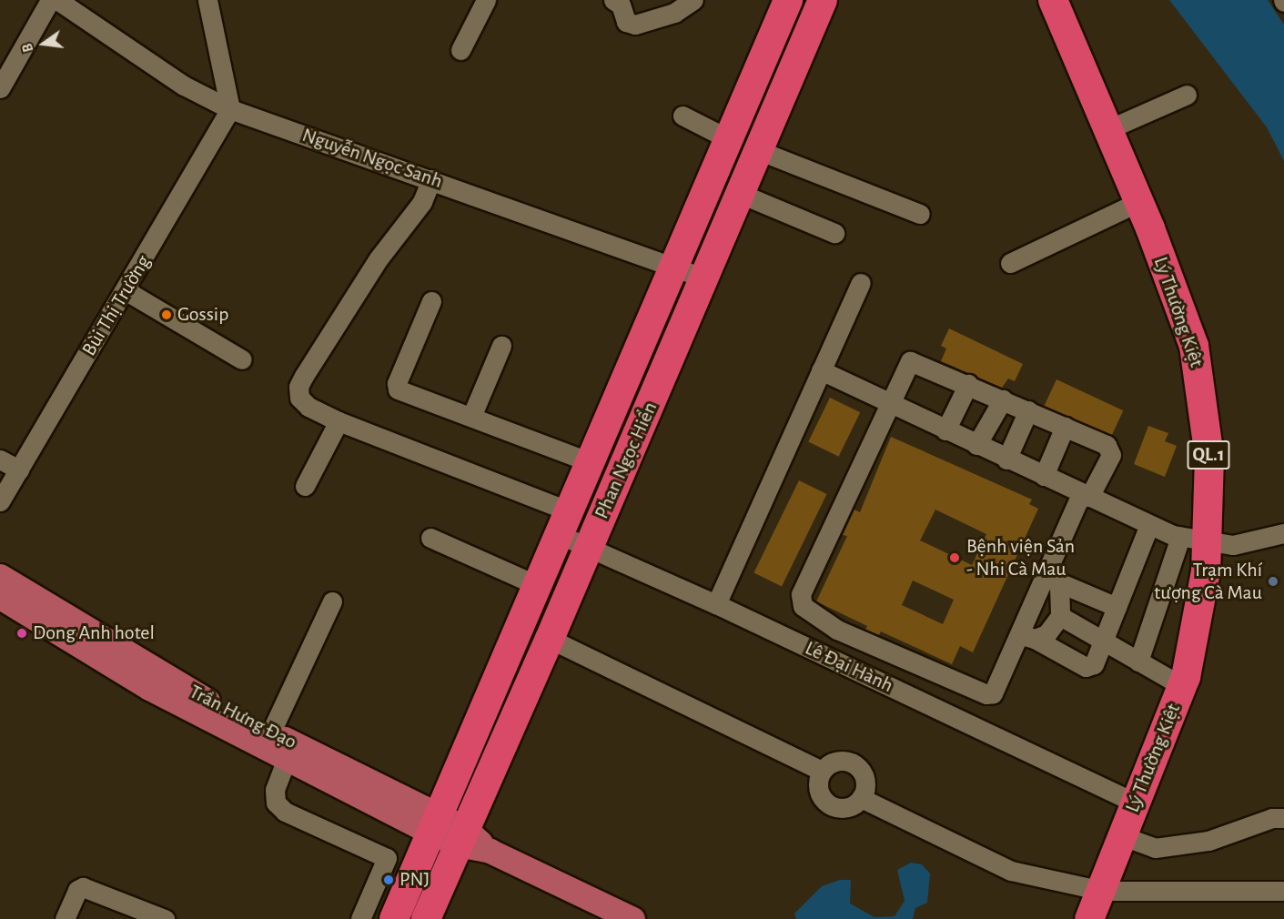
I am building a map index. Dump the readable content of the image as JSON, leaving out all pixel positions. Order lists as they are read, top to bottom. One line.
{"streets":{"highway":["Lý Thường Kiệt","QL.1","Phan Ngọc Hiển"],"main road":["Trần Hưng Đạo"],"street":["Nguyễn Ngọc Sanh","Bùi Thị Trường","Lê Đại Hành"]},"crossings":[["Nguyễn Ngọc Sanh","Bùi Thị Trường"],["Nguyễn Ngọc Sanh","Phan Ngọc Hiển"],["Nguyễn Ngọc Sanh","Lê Đại Hành"],["Lý Thường Kiệt","Lê Đại Hành"],["Phan Ngọc Hiển","Lê Đại Hành"],["Phan Ngọc Hiển","Trần Hưng Đạo"]],"places":["Gossip","Bệnh viện Sản - Nhi Cà Mau","Trạm Khí tượng Cà Mau","Dong Anh hotel","PNJ"],"north":"left"}
